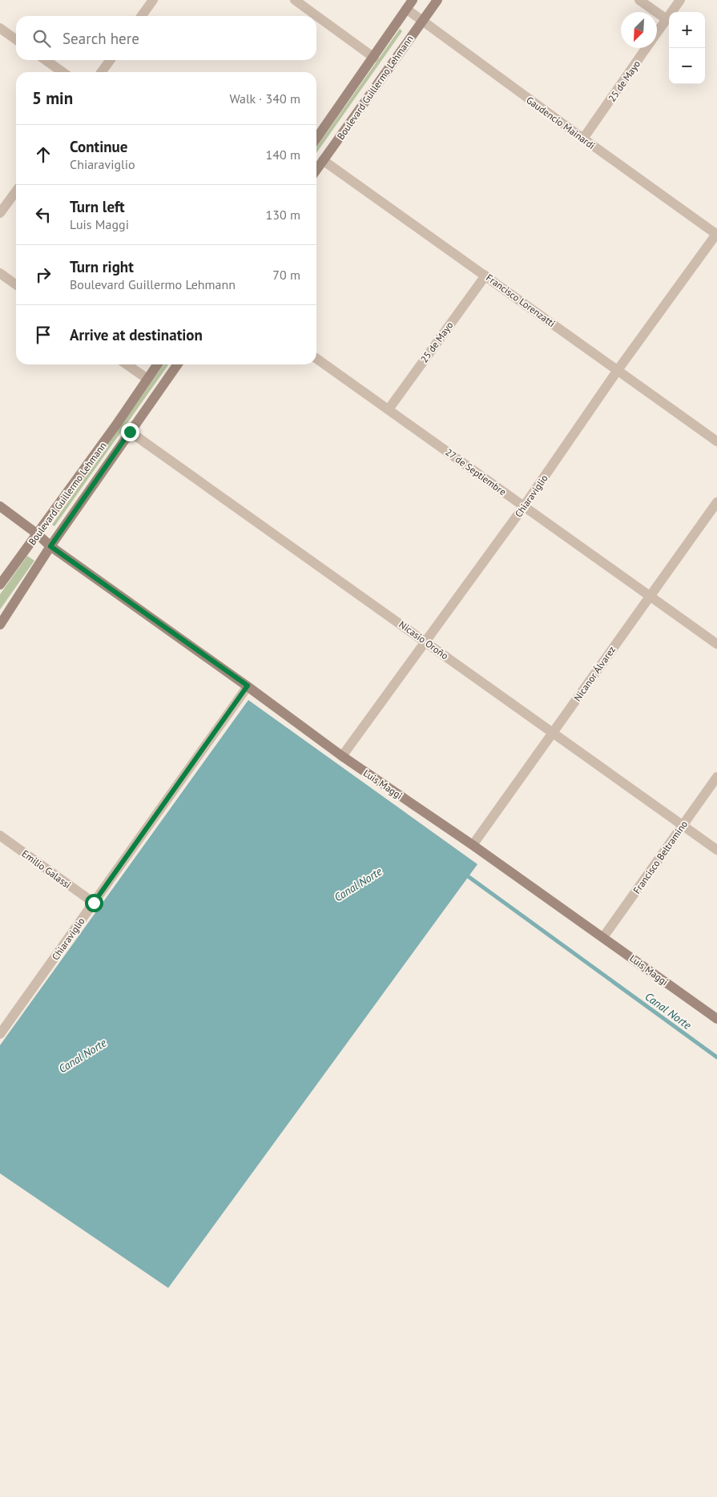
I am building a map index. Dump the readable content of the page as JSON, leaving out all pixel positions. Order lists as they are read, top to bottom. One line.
{"streets":{"main road":["Boulevard Guillermo Lehmann","Luis Maggi"],"street":["25 de Mayo","Gaudencio Mainardi","Francisco Lorenzatti","27 de Septiembre","Chiaraviglio","Nicasio Oroño","Nicanor Álvarez","Francisco Beltramino","Emilio Galassi"]},"crossings":[["25 de Mayo","Gaudencio Mainardi"],["25 de Mayo","Francisco Lorenzatti"],["25 de Mayo","27 de Septiembre"],["Boulevard Guillermo Lehmann","Gaudencio Mainardi"],["Boulevard Guillermo Lehmann","Francisco Lorenzatti"],["Boulevard Guillermo Lehmann","Nicasio Oroño"],["Boulevard Guillermo Lehmann","Luis Maggi"],["Gaudencio Mainardi","Chiaraviglio"],["Francisco Lorenzatti","Chiaraviglio"],["27 de Septiembre","Chiaraviglio"],["27 de Septiembre","Nicanor Álvarez"],["Chiaraviglio","Nicasio Oroño"],["Chiaraviglio","Luis Maggi"],["Chiaraviglio","Emilio Galassi"],["Nicasio Oroño","Nicanor Álvarez"],["Nicasio Oroño","Francisco Beltramino"],["Nicanor Álvarez","Luis Maggi"],["Luis Maggi","Francisco Beltramino"]],"water":["Canal Norte"],"north":"bottom left","page":{"map_buttons":["+","−"],"search":"Search here","heading":["5 min","Walk · 340 m"],"list":[["Continue","Chiaraviglio","140 m"],["Turn left","Luis Maggi","130 m"],["Turn right","Boulevard Guillermo Lehmann","70 m"],"Arrive at destination"]}}
